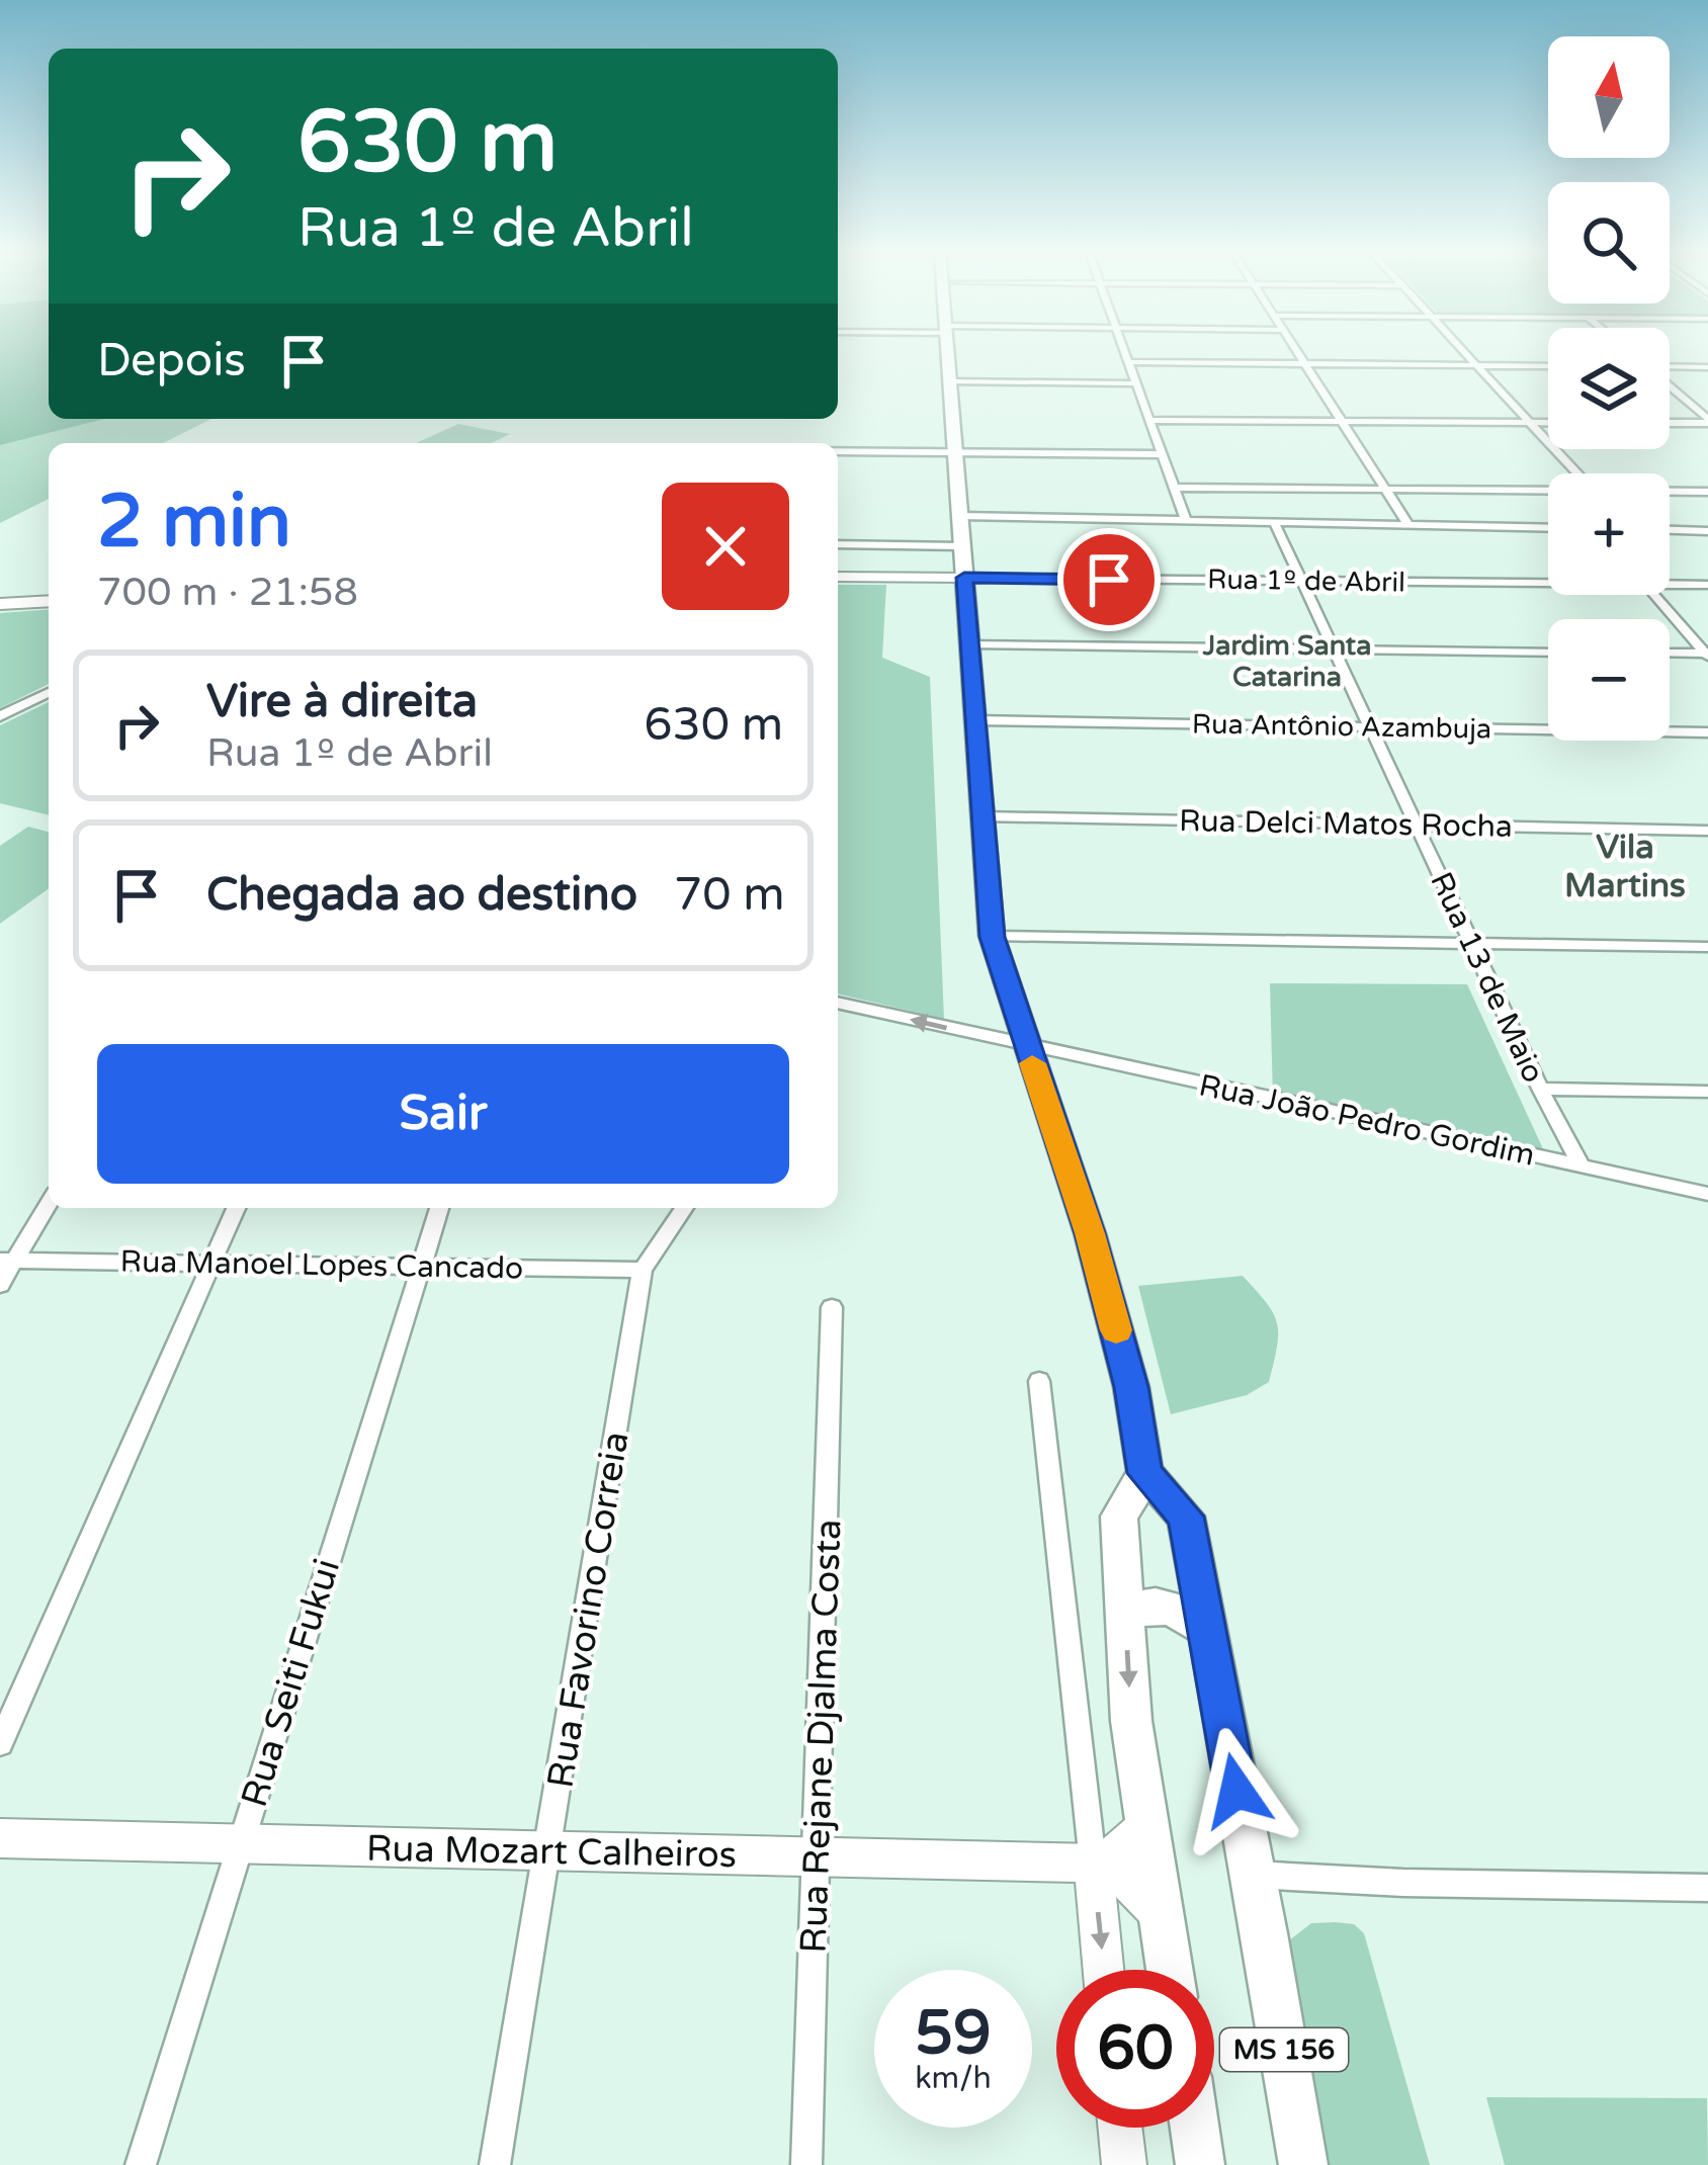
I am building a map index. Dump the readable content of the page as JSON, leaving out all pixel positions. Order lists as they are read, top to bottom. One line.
{"streets":{"main road":["MS 156"],"street":["Rua 1º de Abril","Rua Antônio Azambuja","Rua Delci Matos Rocha","Rua 13 de Maio","Rua João Pedro Gordim","Rua Manoel Lopes Cancado","Rua Favorino Correia","Rua Seiti Fukui","Rua Rejane Djalma Costa","Rua Mozart Calheiros"]},"crossings":[["Rua 1º de Abril","Rua 13 de Maio"],["Rua Antônio Azambuja","Rua 13 de Maio"],["Rua Delci Matos Rocha","Rua 13 de Maio"],["Rua 13 de Maio","Rua João Pedro Gordim"],["Rua Manoel Lopes Cancado","Rua Favorino Correia"],["Rua Manoel Lopes Cancado","Rua Seiti Fukui"],["Rua Favorino Correia","Rua Mozart Calheiros"],["Rua Seiti Fukui","Rua Mozart Calheiros"],["Rua Rejane Djalma Costa","Rua Mozart Calheiros"]],"districts":["Jardim Santa Catarina","Vila Martins"],"north":"top","page":{"map_buttons":["+","−"],"turn":["630 m","Rua 1º de Abril"],"then":"Depois","heading":["2 min","700 m · 21:58"],"list":[{"name":"Vire à direita","note":"Rua 1º de Abril","value":"630 m"},{"name":"Chegada ao destino","value":"70 m"}],"buttons":"Sair","speed":"59 km/h","limit":"60"}}
